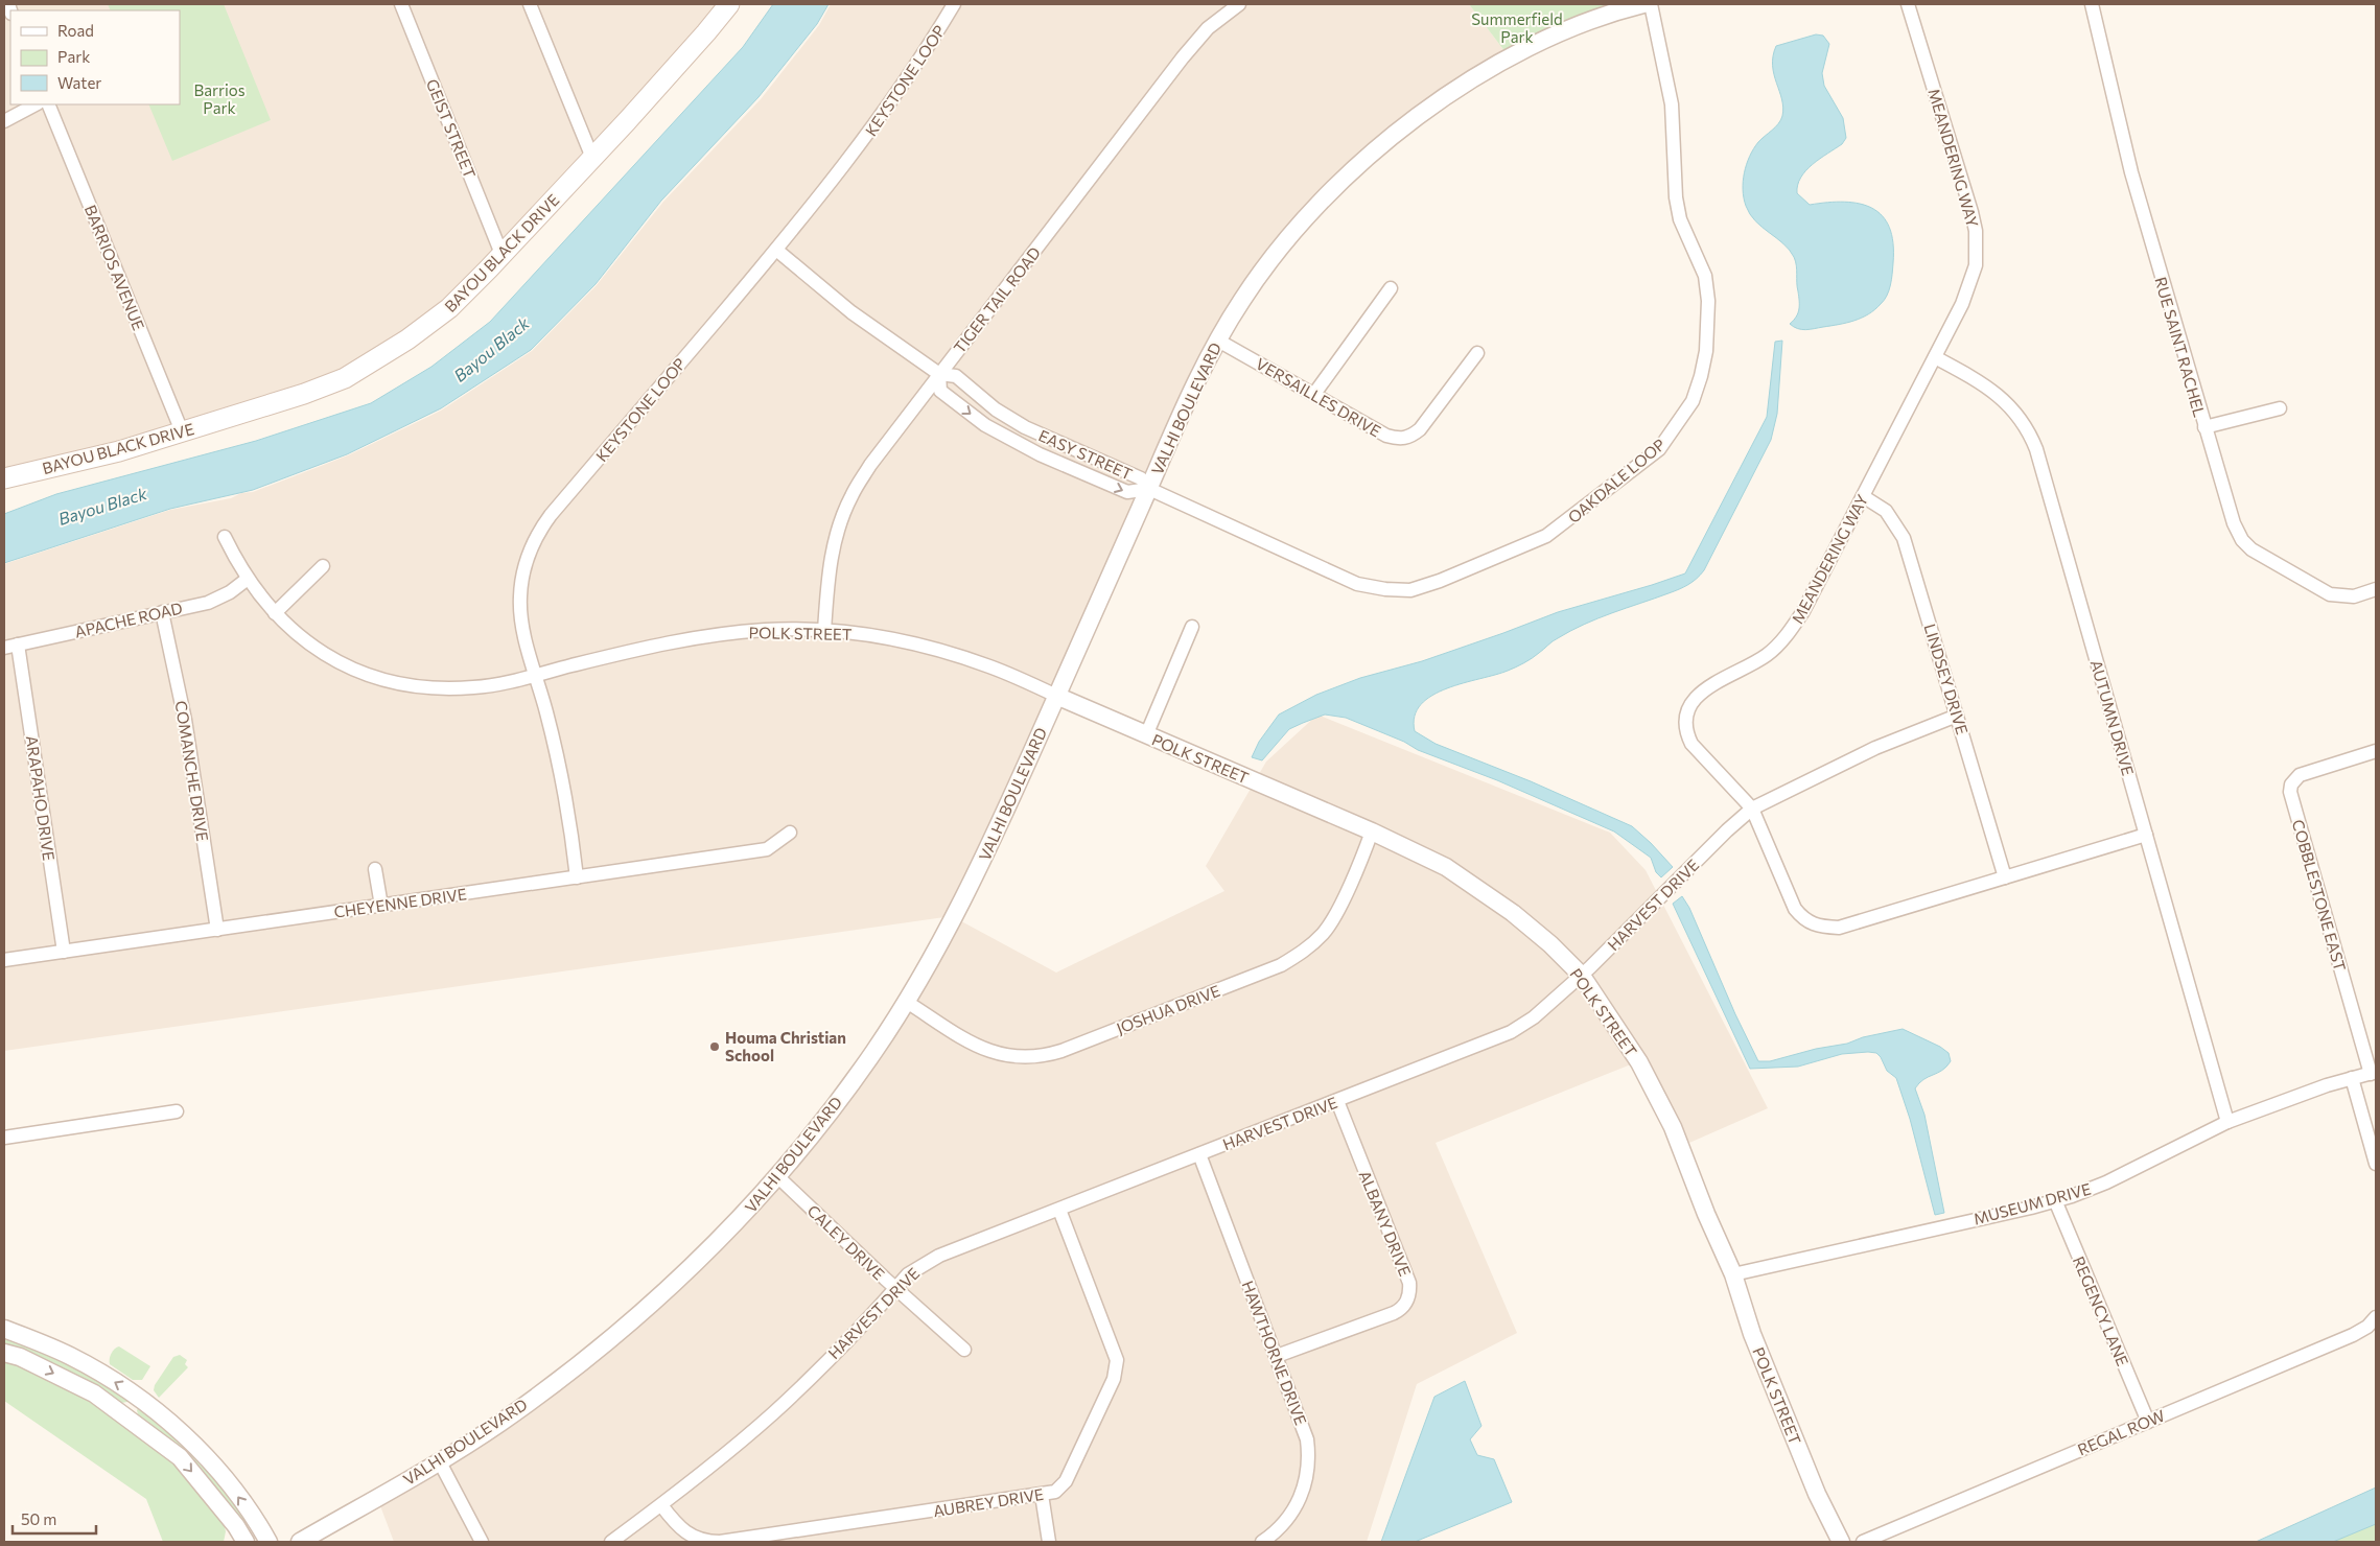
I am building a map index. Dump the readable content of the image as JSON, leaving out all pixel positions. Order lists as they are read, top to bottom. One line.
{"streets":{"main road":["BAYOU BLACK DRIVE"],"street":["KEYSTONE LOOP","GEIST STREET","MEANDERING WAY","BARRIOS AVENUE","TIGER TAIL ROAD","RUE SAINT RACHEL","VERSAILLES DRIVE","VALHI BOULEVARD","EASY STREET","OAKDALE LOOP","APACHE ROAD","POLK STREET","LINDSEY DRIVE","AUTUMN DRIVE","COMANCHE DRIVE","ARAPAHO DRIVE","COBBLESTONE EAST","CHEYENNE DRIVE","HARVEST DRIVE","JOSHUA DRIVE","MUSEUM DRIVE","ALBANY DRIVE","CALEY DRIVE","REGENCY LANE","HAWTHORNE DRIVE","REGAL ROW","AUBREY DRIVE"]},"crossings":[["KEYSTONE LOOP","EASY STREET"],["KEYSTONE LOOP","POLK STREET"],["KEYSTONE LOOP","CHEYENNE DRIVE"],["GEIST STREET","BAYOU BLACK DRIVE"],["MEANDERING WAY","LINDSEY DRIVE"],["MEANDERING WAY","AUTUMN DRIVE"],["MEANDERING WAY","HARVEST DRIVE"],["BAYOU BLACK DRIVE","BARRIOS AVENUE"],["TIGER TAIL ROAD","EASY STREET"],["TIGER TAIL ROAD","POLK STREET"],["VERSAILLES DRIVE","VALHI BOULEVARD"],["VALHI BOULEVARD","EASY STREET"],["VALHI BOULEVARD","OAKDALE LOOP"],["VALHI BOULEVARD","POLK STREET"],["VALHI BOULEVARD","JOSHUA DRIVE"],["VALHI BOULEVARD","CALEY DRIVE"],["EASY STREET","OAKDALE LOOP"],["APACHE ROAD","POLK STREET"],["APACHE ROAD","COMANCHE DRIVE"],["APACHE ROAD","ARAPAHO DRIVE"],["POLK STREET","HARVEST DRIVE"],["POLK STREET","JOSHUA DRIVE"],["POLK STREET","MUSEUM DRIVE"],["LINDSEY DRIVE","HARVEST DRIVE"],["AUTUMN DRIVE","MUSEUM DRIVE"],["COMANCHE DRIVE","CHEYENNE DRIVE"],["ARAPAHO DRIVE","CHEYENNE DRIVE"],["COBBLESTONE EAST","MUSEUM DRIVE"],["HARVEST DRIVE","ALBANY DRIVE"],["HARVEST DRIVE","CALEY DRIVE"],["HARVEST DRIVE","HAWTHORNE DRIVE"],["HARVEST DRIVE","AUBREY DRIVE"],["MUSEUM DRIVE","REGENCY LANE"],["ALBANY DRIVE","HAWTHORNE DRIVE"],["REGENCY LANE","REGAL ROW"]],"water":["Bayou Black"],"parks":["Summerfield Park","Barrios Park"],"places":["Houma Christian School"],"legend":["Road","Park","Water"],"scale_bar":"50 m"}
